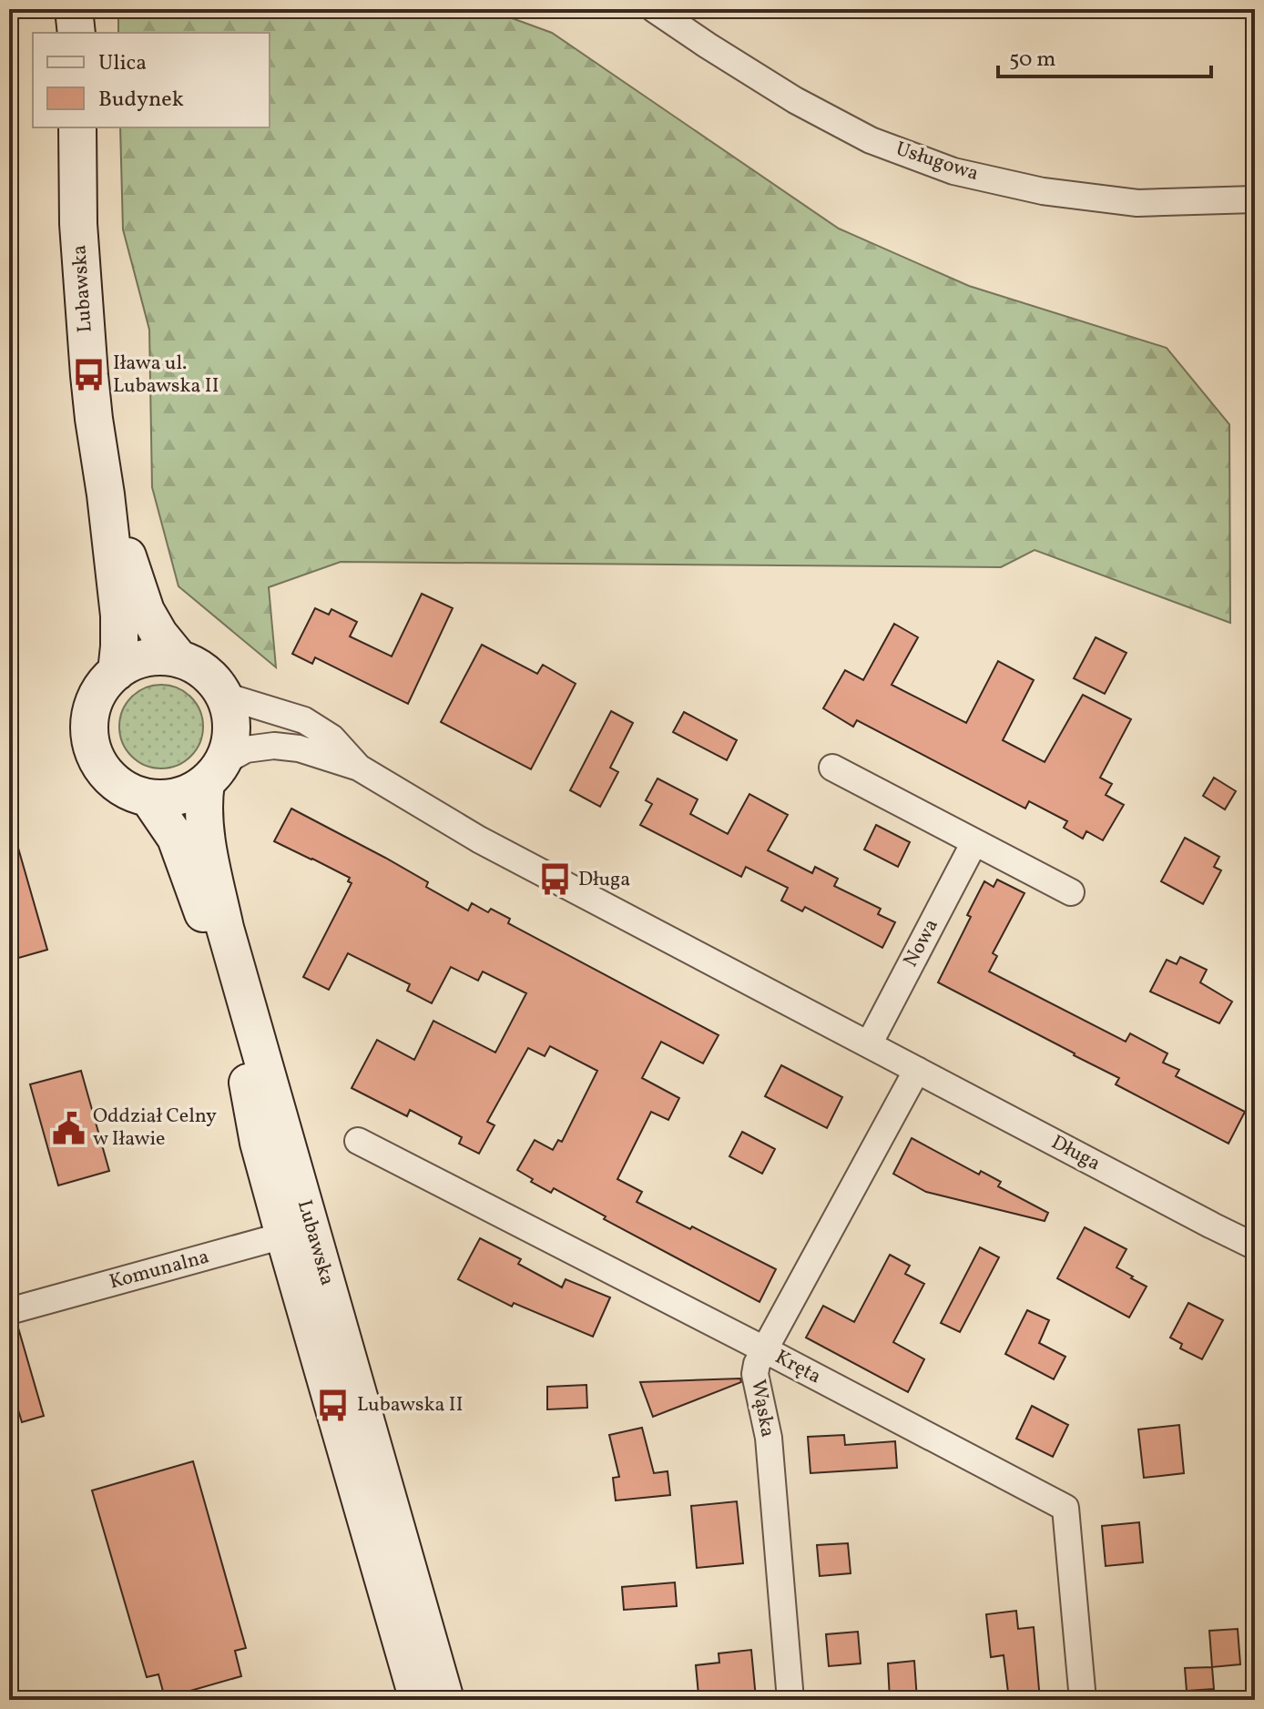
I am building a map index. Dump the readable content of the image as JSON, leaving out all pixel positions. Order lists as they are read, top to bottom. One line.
{"streets":{"main road":["Lubawska"],"street":["Usługowa","Nowa","Długa","Komunalna","Kręta","Wąska"]},"crossings":[["Lubawska","Długa"],["Lubawska","Komunalna"],["Nowa","Długa"],["Długa","Wąska"],["Kręta","Wąska"]],"places":{"bus stop":["Iława ul. Lubawska II","Długa","Lubawska II"],"public building":["Oddział Celny w Iławie"]},"legend":["Ulica","Budynek"],"scale_bar":"50 m"}
